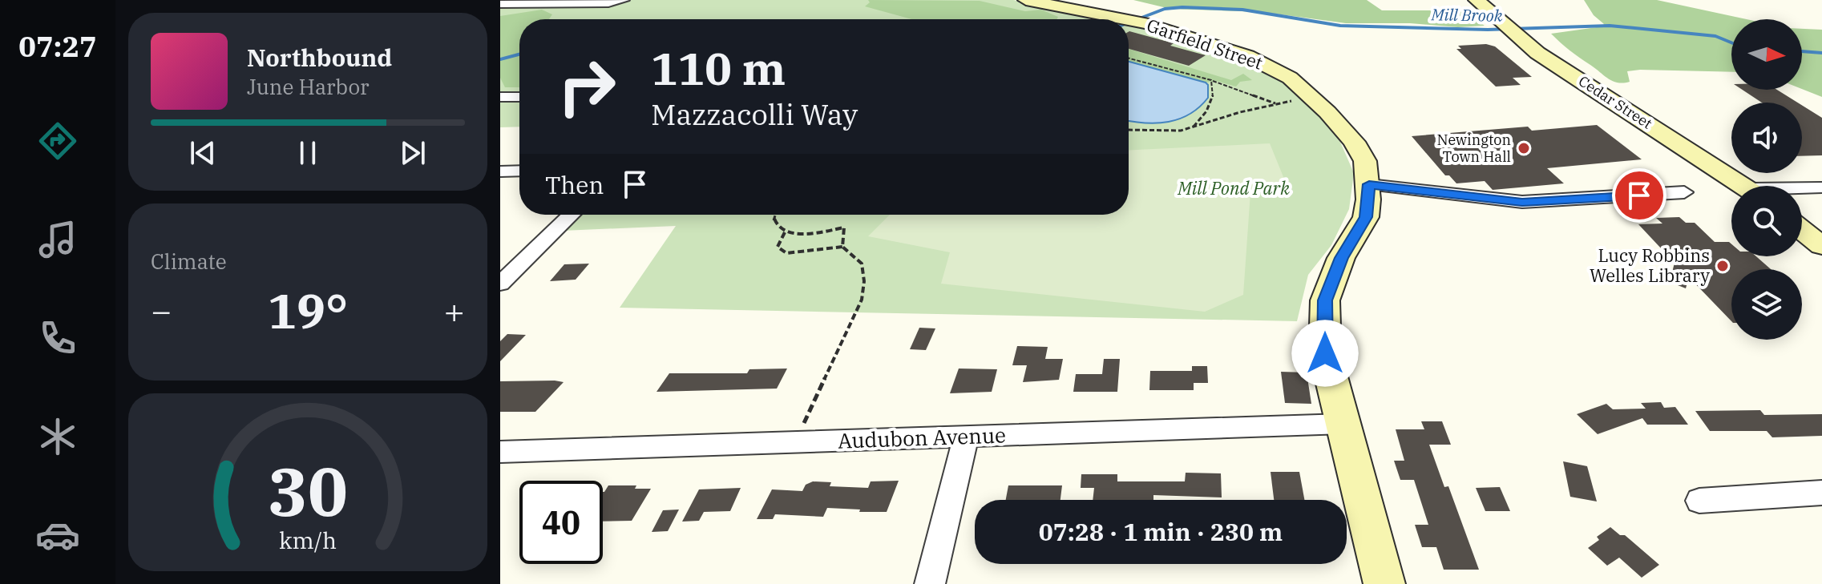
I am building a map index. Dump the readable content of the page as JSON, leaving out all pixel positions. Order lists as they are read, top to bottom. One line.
{"streets":{"street":["Garfield Street","Cedar Street","Audubon Avenue"]},"crossings":[["Garfield Street","Audubon Avenue"]],"water":["Mill Brook"],"parks":["Mill Pond Park"],"places":["Newington Town Hall","Lucy Robbins Welles Library"],"north":"right","page":{"tabs":"07:27","turn":["110 m","Mazzacolli Way"],"song":["Northbound","June Harbor"],"then":"Then","tile":"Climate","heat":["−","19°","+"],"limit":"40","trip":"07:28 · 1 min · 230 m","gauge":["30","km/h"]}}
